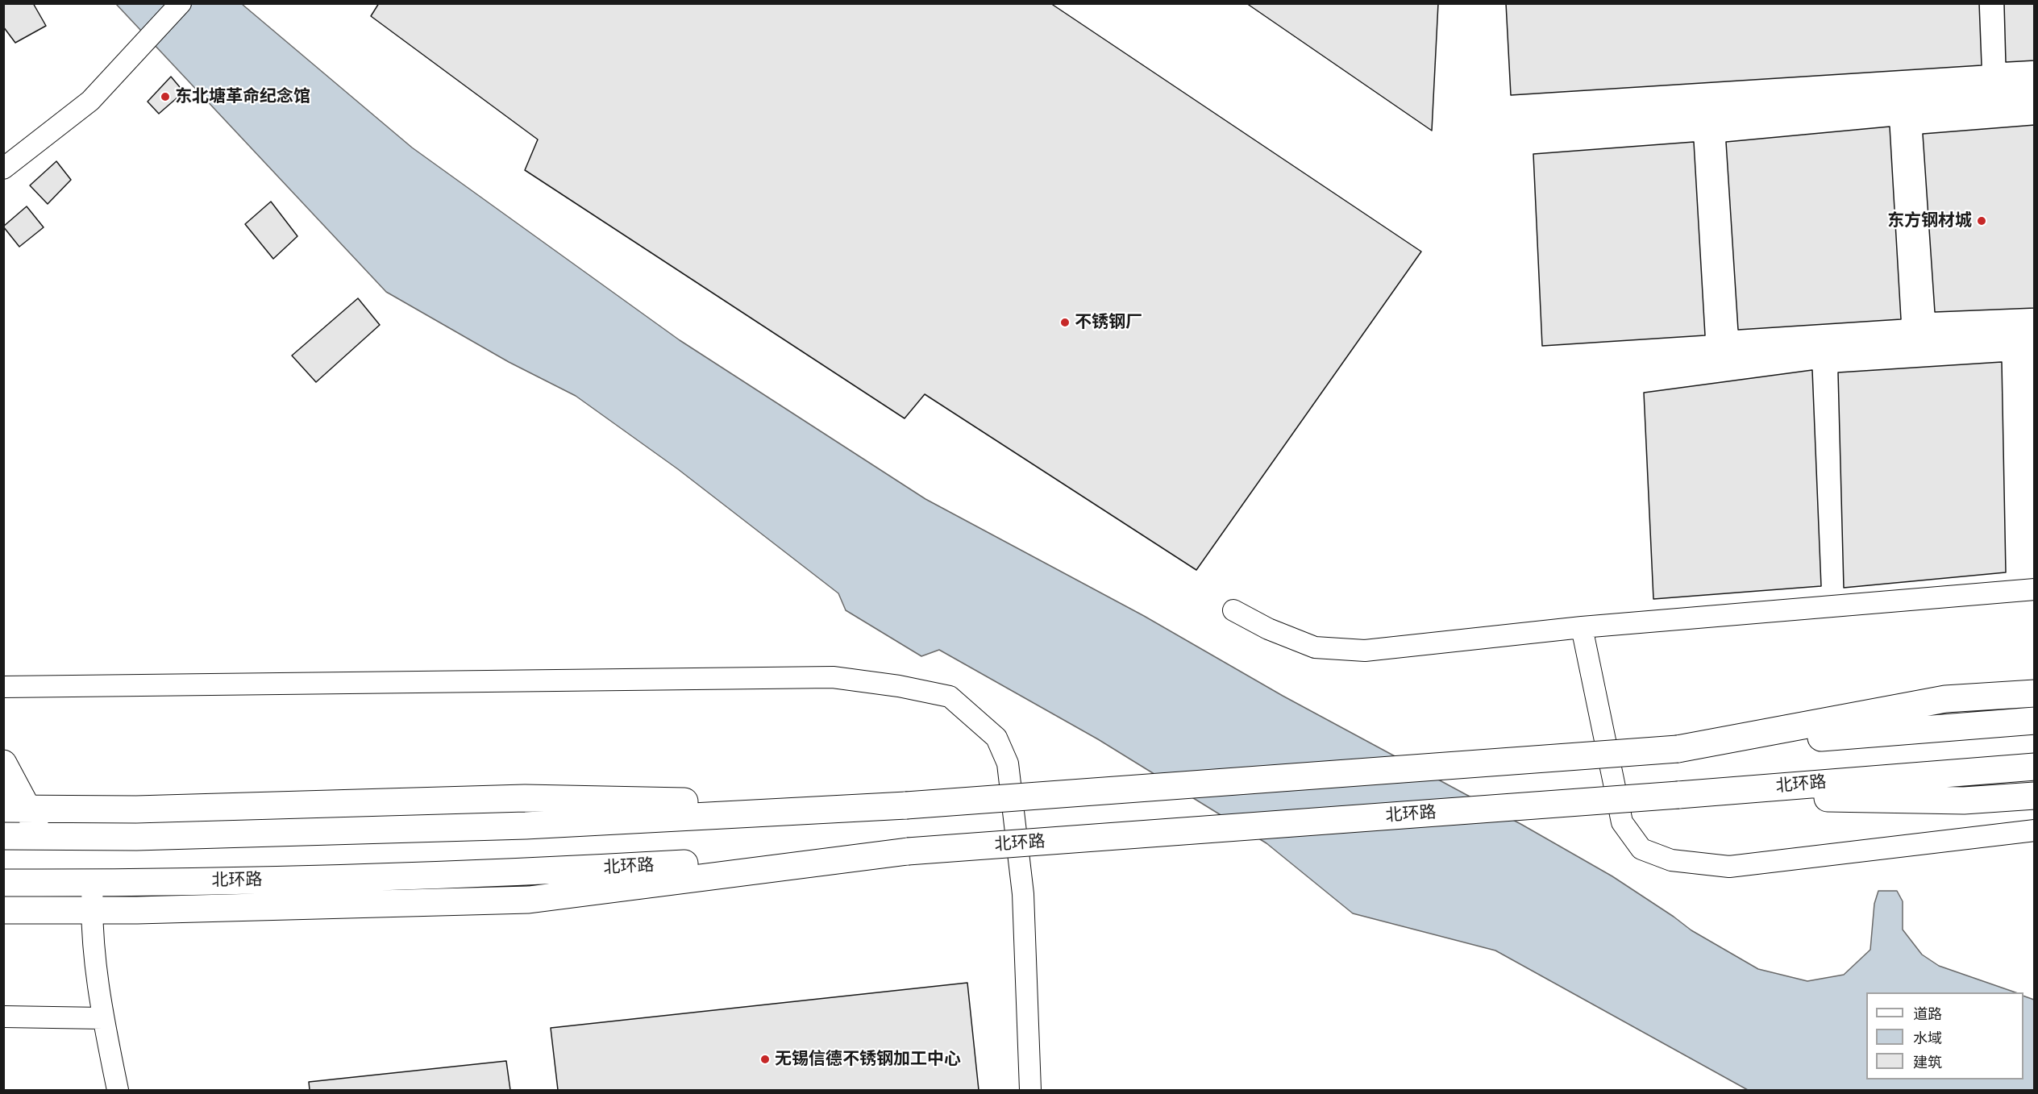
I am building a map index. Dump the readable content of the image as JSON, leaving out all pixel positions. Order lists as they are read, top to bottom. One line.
{"streets":{"highway":["北环路"]},"places":["东北塘革命纪念馆","东方钢材城","不锈钢厂","无锡信德不锈钢加工中心"],"legend":["道路","水域","建筑"]}
